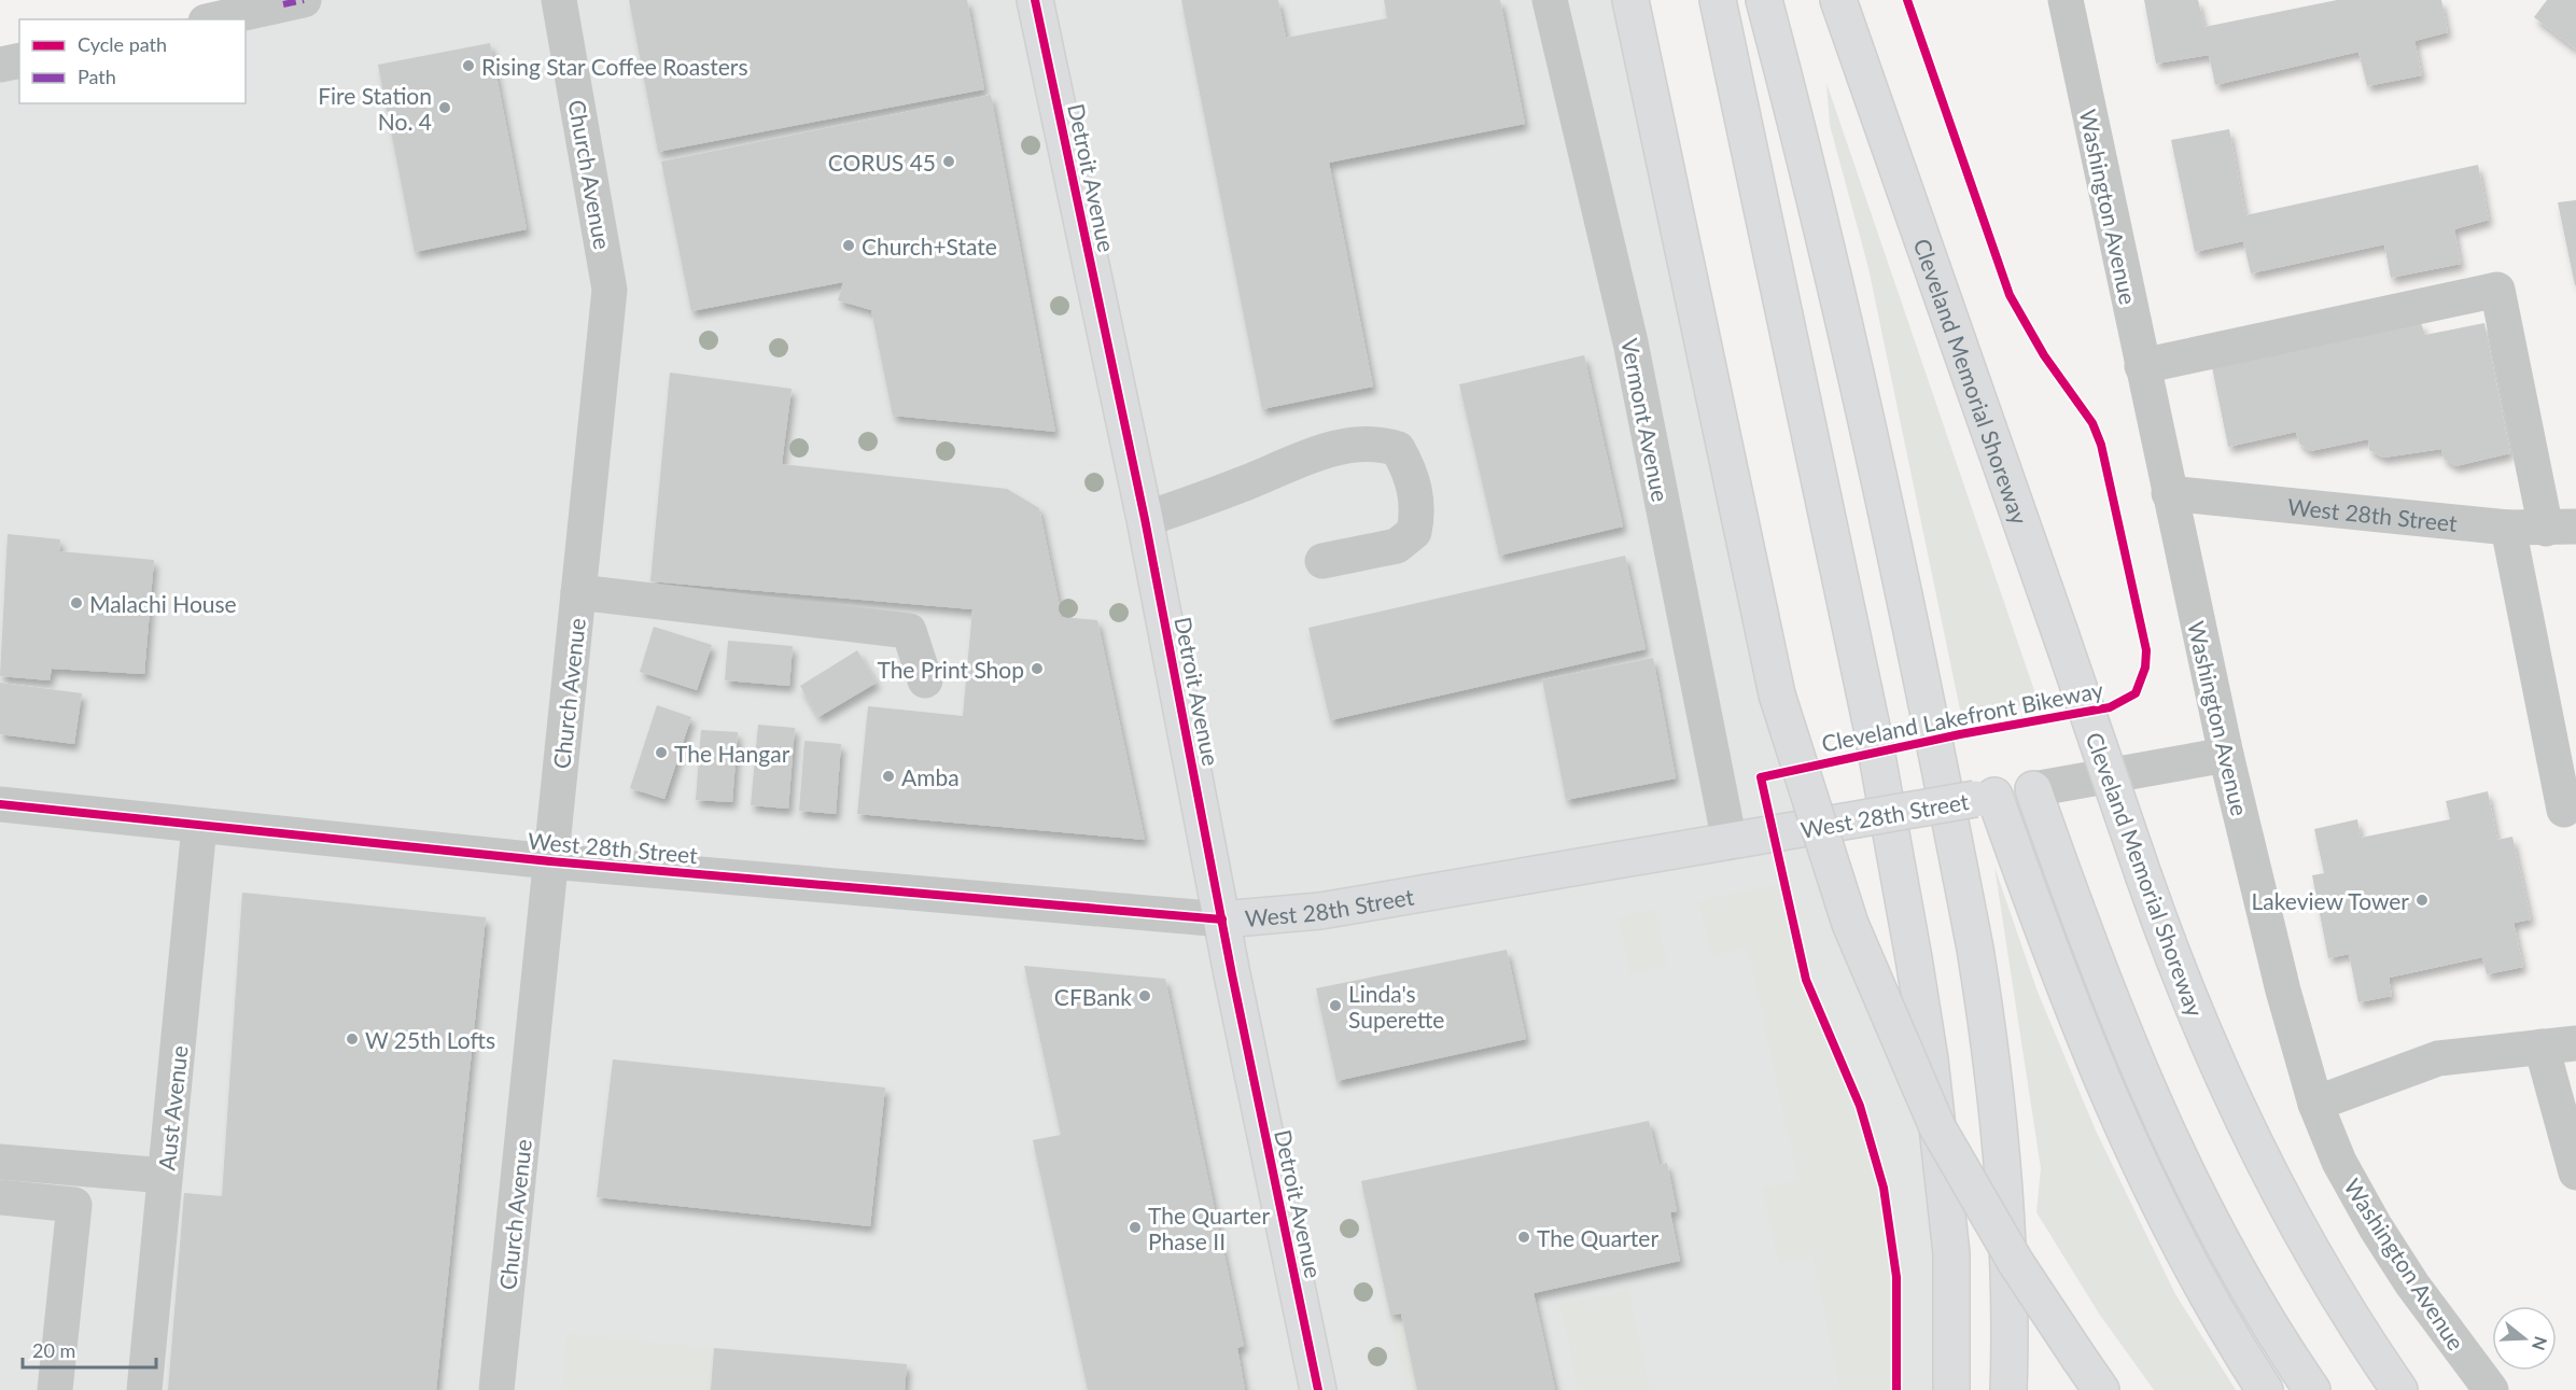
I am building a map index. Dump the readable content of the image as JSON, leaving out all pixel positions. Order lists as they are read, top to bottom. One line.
{"streets":{"main road":["Detroit Avenue","Cleveland Memorial Shoreway","West 28th Street"],"street":["Church Avenue","Washington Avenue","Vermont Avenue","Aust Avenue"],"cycle path":["Cleveland Lakefront Bikeway"]},"crossings":[["Church Avenue","West 28th Street"],["Detroit Avenue","West 28th Street"],["Washington Avenue","West 28th Street"],["Vermont Avenue","West 28th Street"],["West 28th Street","Aust Avenue"]],"places":["Rising Star Coffee Roasters","Fire Station No. 4","CORUS 45","Church+State","Malachi House","The Print Shop","The Hangar","Amba","Lakeview Tower","CFBank","Linda's Superette","W 25th Lofts","The Quarter Phase II","The Quarter"],"legend":["Cycle path","Path"],"scale_bar":"20 m","north":"right"}
